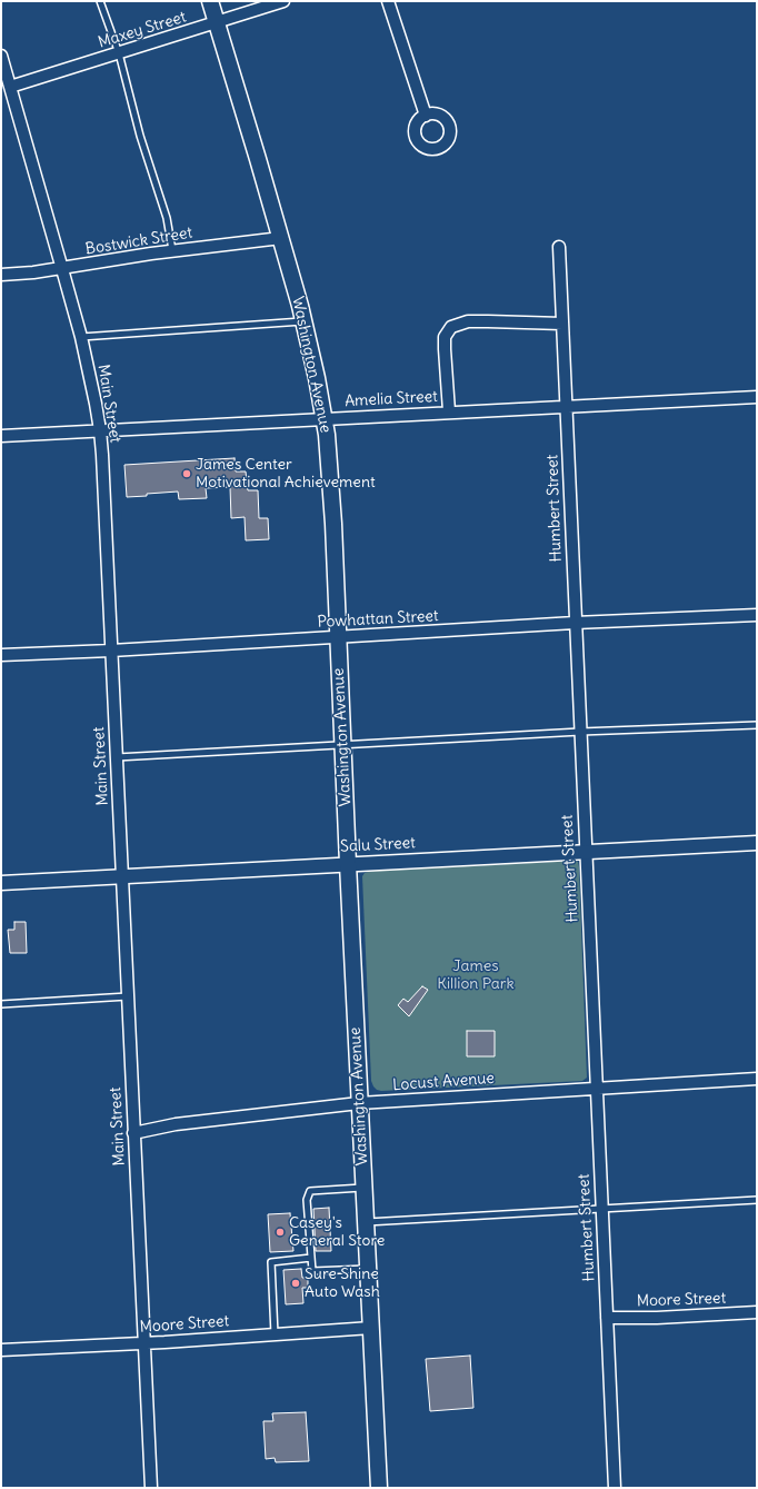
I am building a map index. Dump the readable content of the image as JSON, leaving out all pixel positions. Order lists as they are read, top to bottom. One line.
{"streets":{"main road":["Washington Avenue"],"street":["Maxey Street","Bostwick Street","Amelia Street","Main Street","Humbert Street","Powhattan Street","Salu Street","Locust Avenue","Moore Street"]},"crossings":[["Maxey Street","Washington Avenue"],["Maxey Street","Main Street"],["Bostwick Street","Washington Avenue"],["Bostwick Street","Main Street"],["Washington Avenue","Amelia Street"],["Washington Avenue","Powhattan Street"],["Washington Avenue","Salu Street"],["Washington Avenue","Locust Avenue"],["Washington Avenue","Moore Street"],["Amelia Street","Main Street"],["Amelia Street","Humbert Street"],["Main Street","Powhattan Street"],["Main Street","Salu Street"],["Main Street","Locust Avenue"],["Main Street","Moore Street"],["Humbert Street","Powhattan Street"],["Humbert Street","Salu Street"],["Humbert Street","Locust Avenue"],["Humbert Street","Moore Street"]],"parks":["James Killion Park"],"places":["James Center Motivational Achievement","Casey's General Store","Sure Shine Auto Wash"]}
